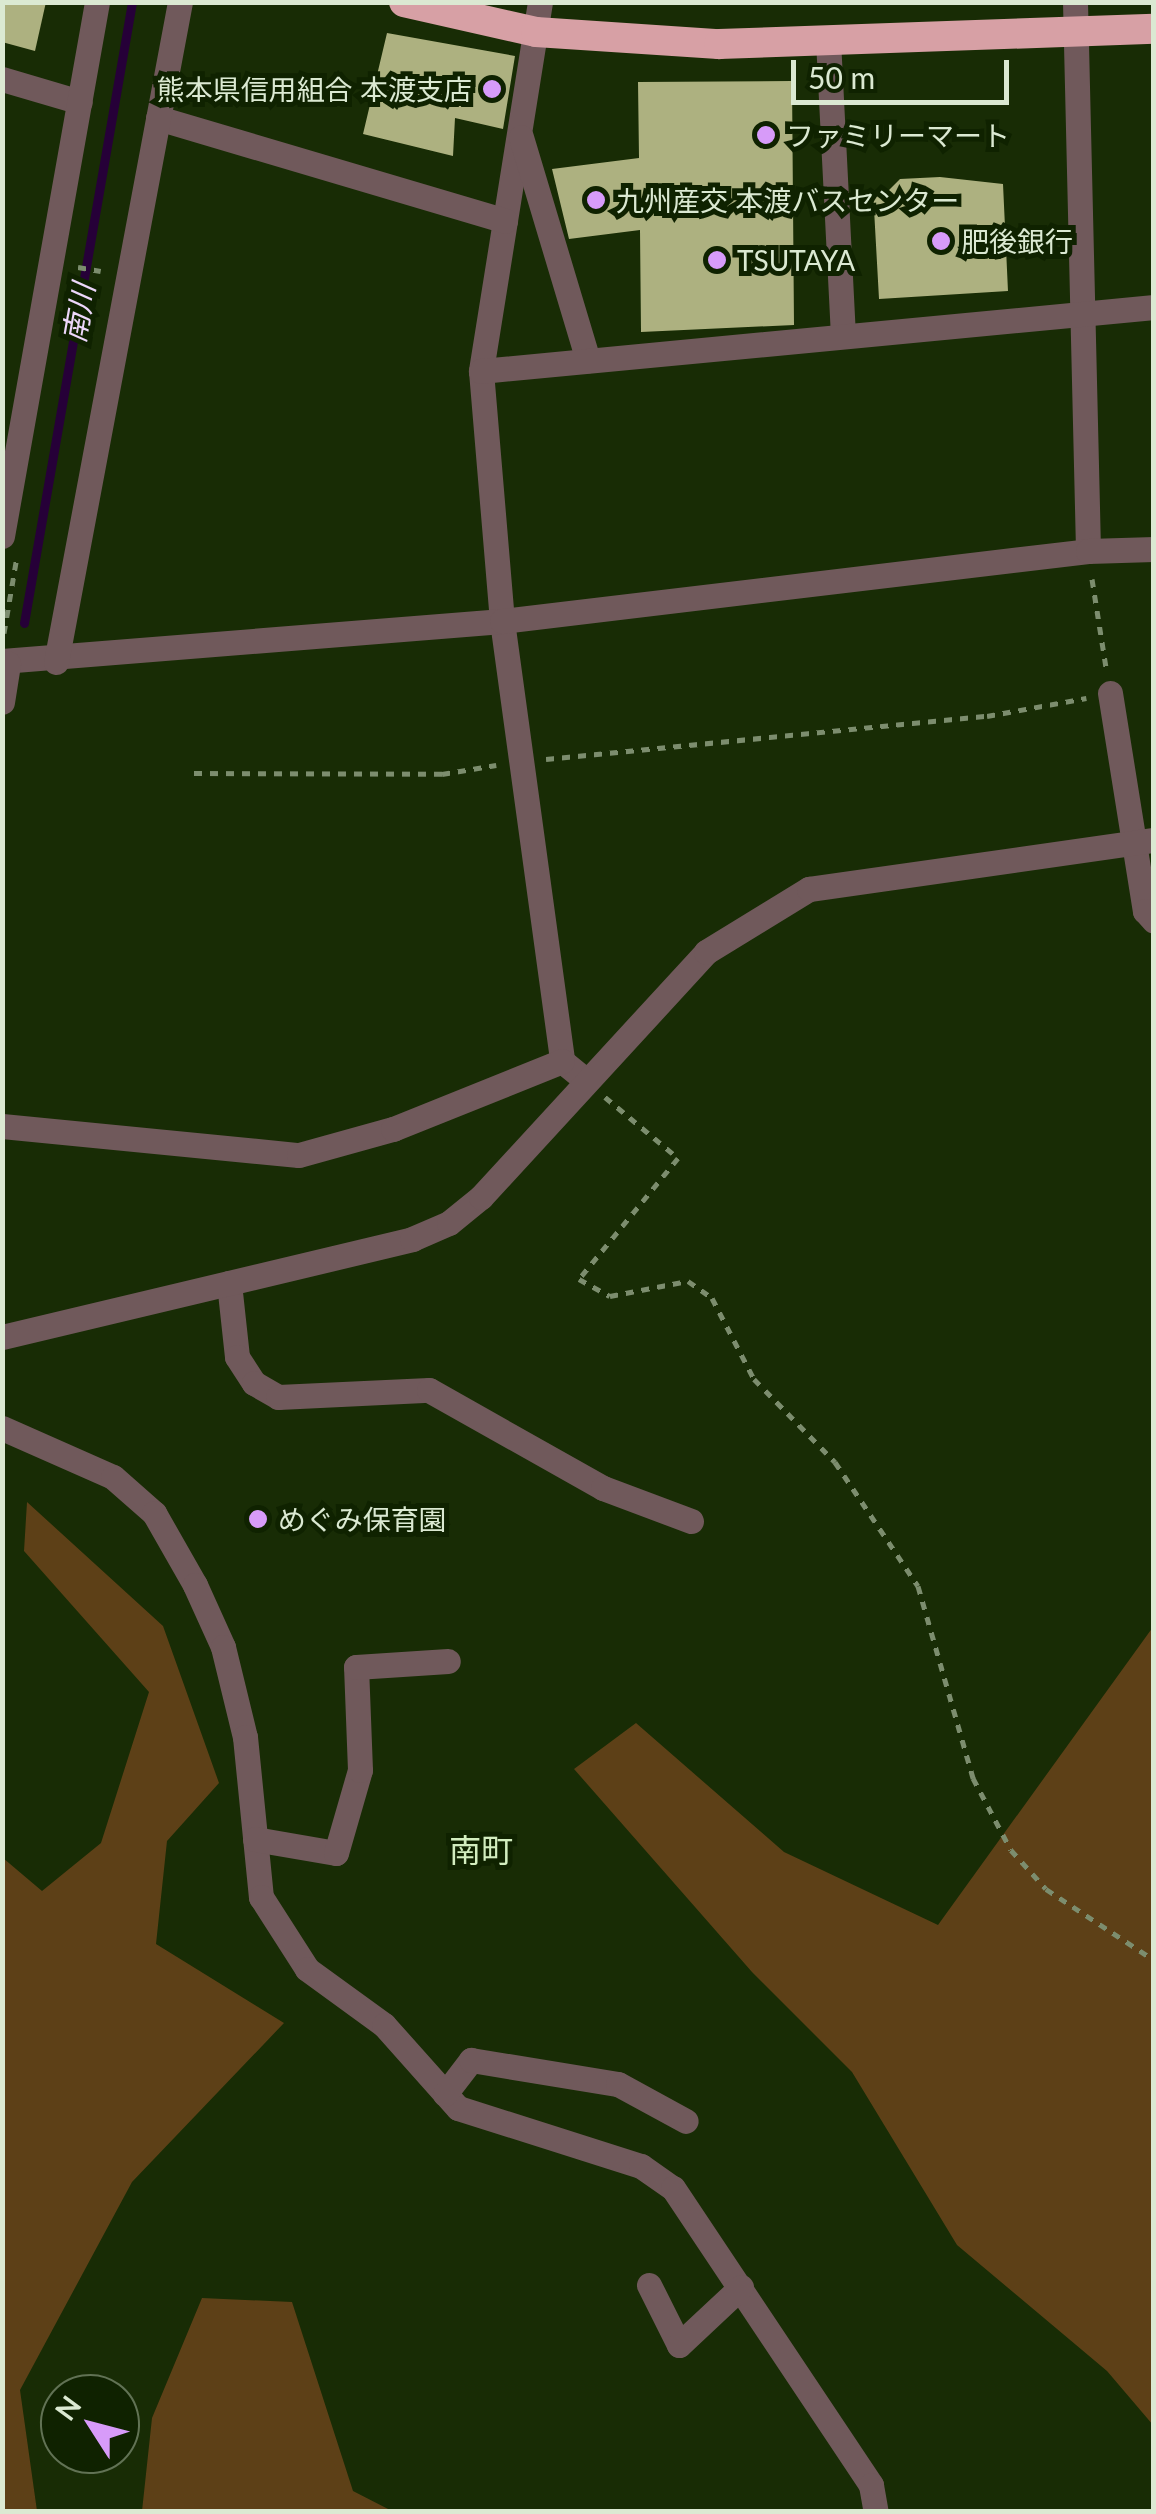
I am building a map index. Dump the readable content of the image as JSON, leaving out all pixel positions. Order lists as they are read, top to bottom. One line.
{"districts":["南町"],"water":["南川"],"places":["熊本県信用組合 本渡支店","ファミリーマート","九州産交 本渡バスセンター","肥後銀行","TSUTAYA","めぐみ保育園"],"scale_bar":"50 m","north":"top left"}
